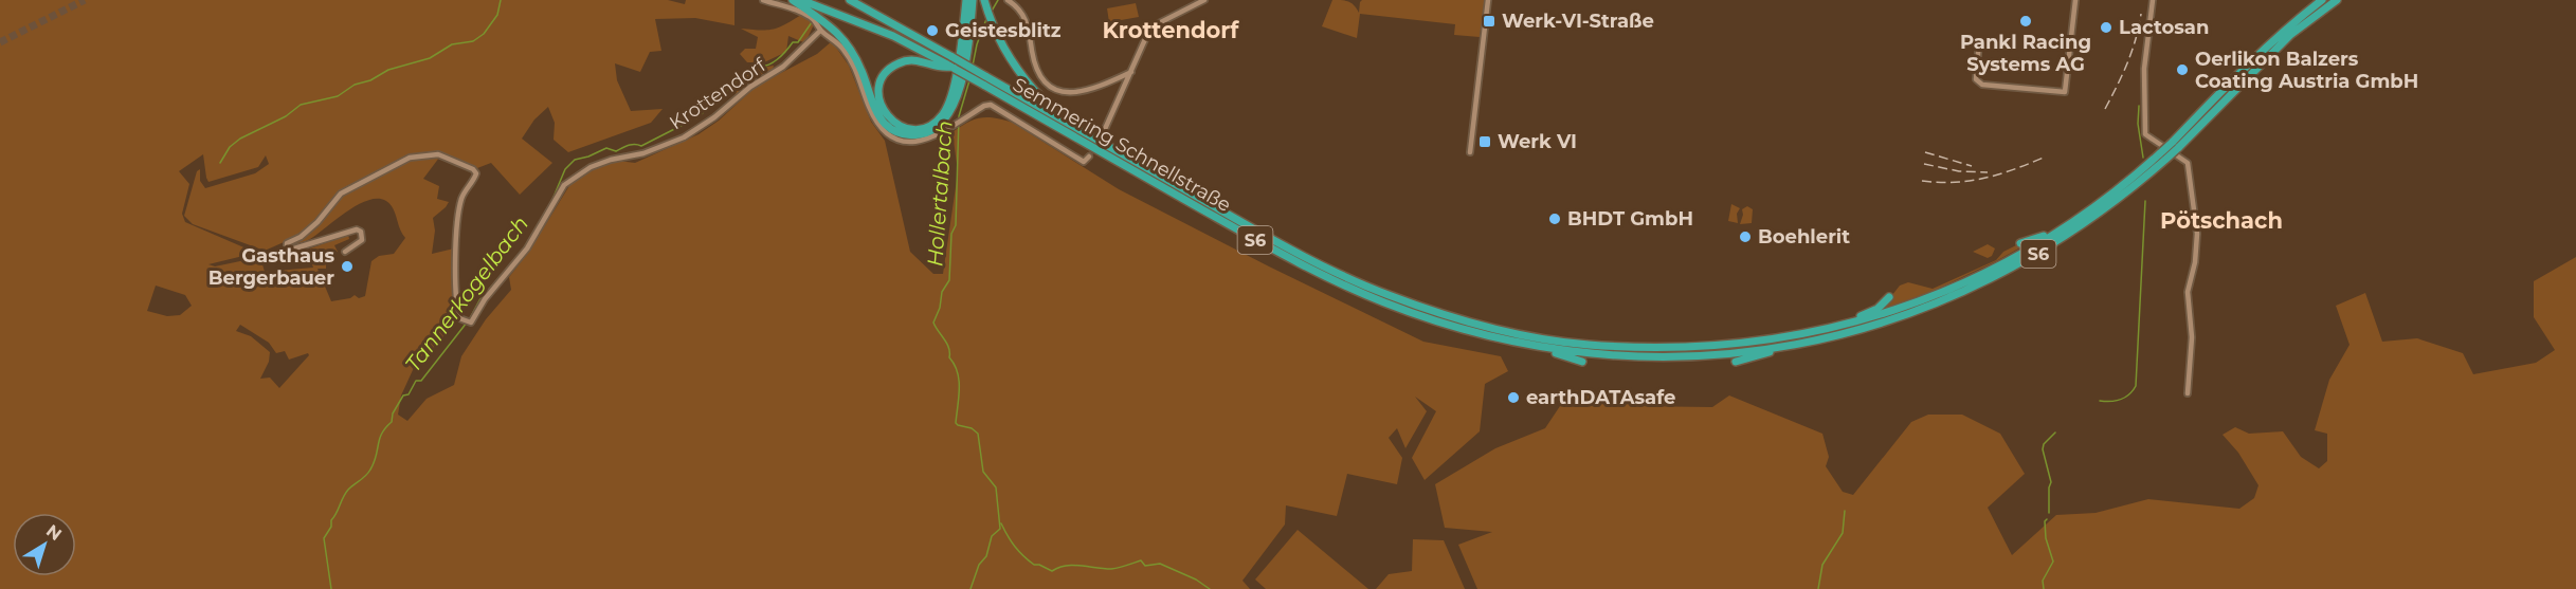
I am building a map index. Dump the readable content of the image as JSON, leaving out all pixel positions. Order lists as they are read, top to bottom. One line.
{"streets":{"highway":["Semmering Schnellstraße","S6"],"street":["Krottendorf"]},"districts":["Krottendorf","Pötschach"],"water":["Hollertalbach","Tannerkogelbach"],"places":{"transit":["Werk-VI-Straße","Werk VI"],"other":["Pankl Racing Systems AG","Lactosan","Geistesblitz","Oerlikon Balzers Coating Austria GmbH","BHDT GmbH","Boehlerit","Gasthaus Bergerbauer","earthDATAsafe"]},"north":"top right"}
